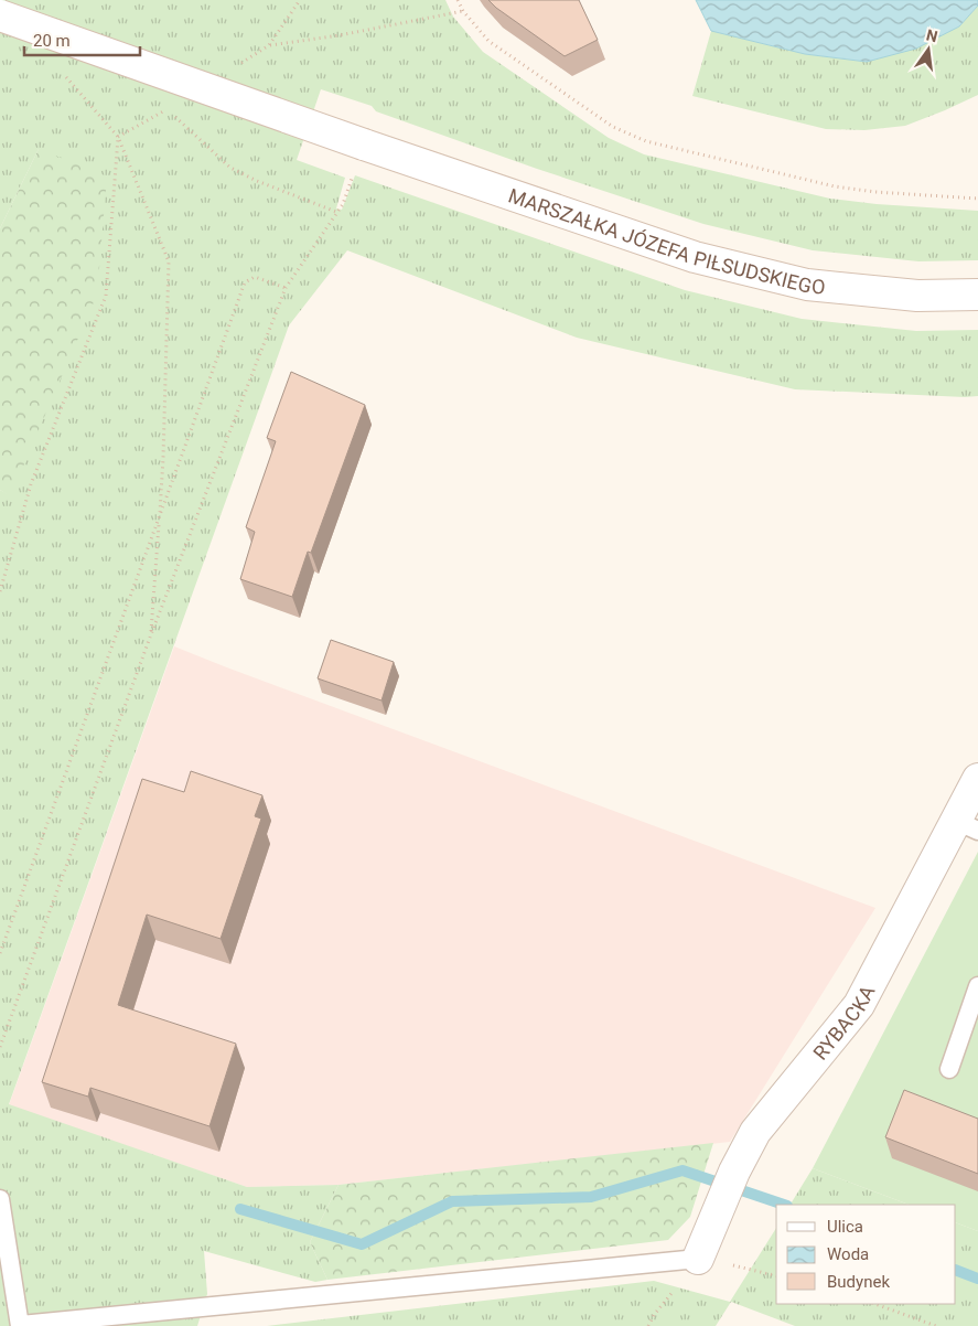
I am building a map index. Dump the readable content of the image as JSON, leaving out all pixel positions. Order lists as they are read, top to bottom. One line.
{"streets":{"main road":["MARSZAŁKA JÓZEFA PIŁSUDSKIEGO","RYBACKA"]},"legend":["Ulica","Woda","Budynek"],"scale_bar":"20 m","north":"top"}
